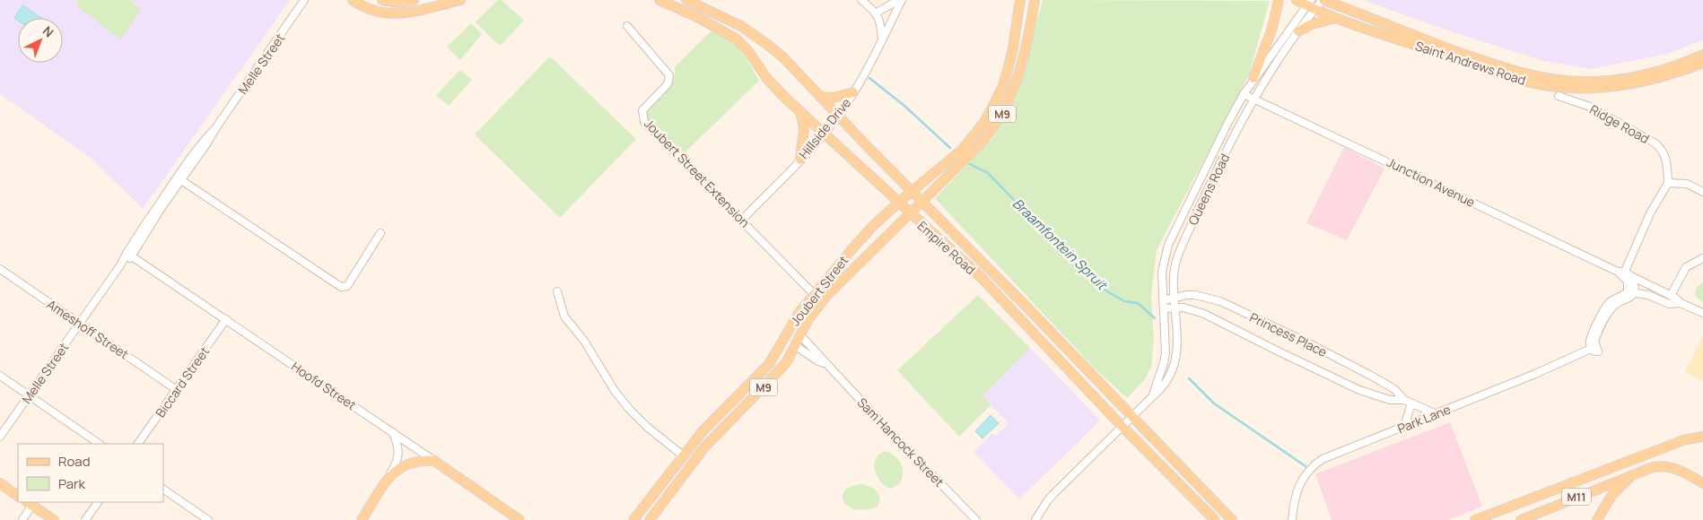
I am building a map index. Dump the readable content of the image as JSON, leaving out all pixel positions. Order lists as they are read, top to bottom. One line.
{"streets":{"main road":["Saint Andrews Road","M9","Empire Road","Joubert Street","Hoofd Street","M11"],"street":["Melle Street","Ridge Road","Hillside Drive","Joubert Street Extension","Junction Avenue","Queens Road","Ameshoff Street","Princess Place","Biccard Street","Park Lane","Sam Hancock Street"]},"crossings":[["Saint Andrews Road","Queens Road"],["Melle Street","Ameshoff Street"],["Melle Street","Hoofd Street"],["M9","Empire Road"],["M9","Joubert Street"],["Hillside Drive","Joubert Street Extension"],["Hillside Drive","Empire Road"],["Joubert Street Extension","Joubert Street"],["Junction Avenue","Queens Road"],["Queens Road","Empire Road"],["Queens Road","Princess Place"],["Empire Road","Joubert Street"],["Joubert Street","Sam Hancock Street"],["Ameshoff Street","Biccard Street"],["Princess Place","Park Lane"],["Biccard Street","Hoofd Street"]],"water":["Braamfontein Spruit"],"legend":["Road","Park"],"north":"top right"}
